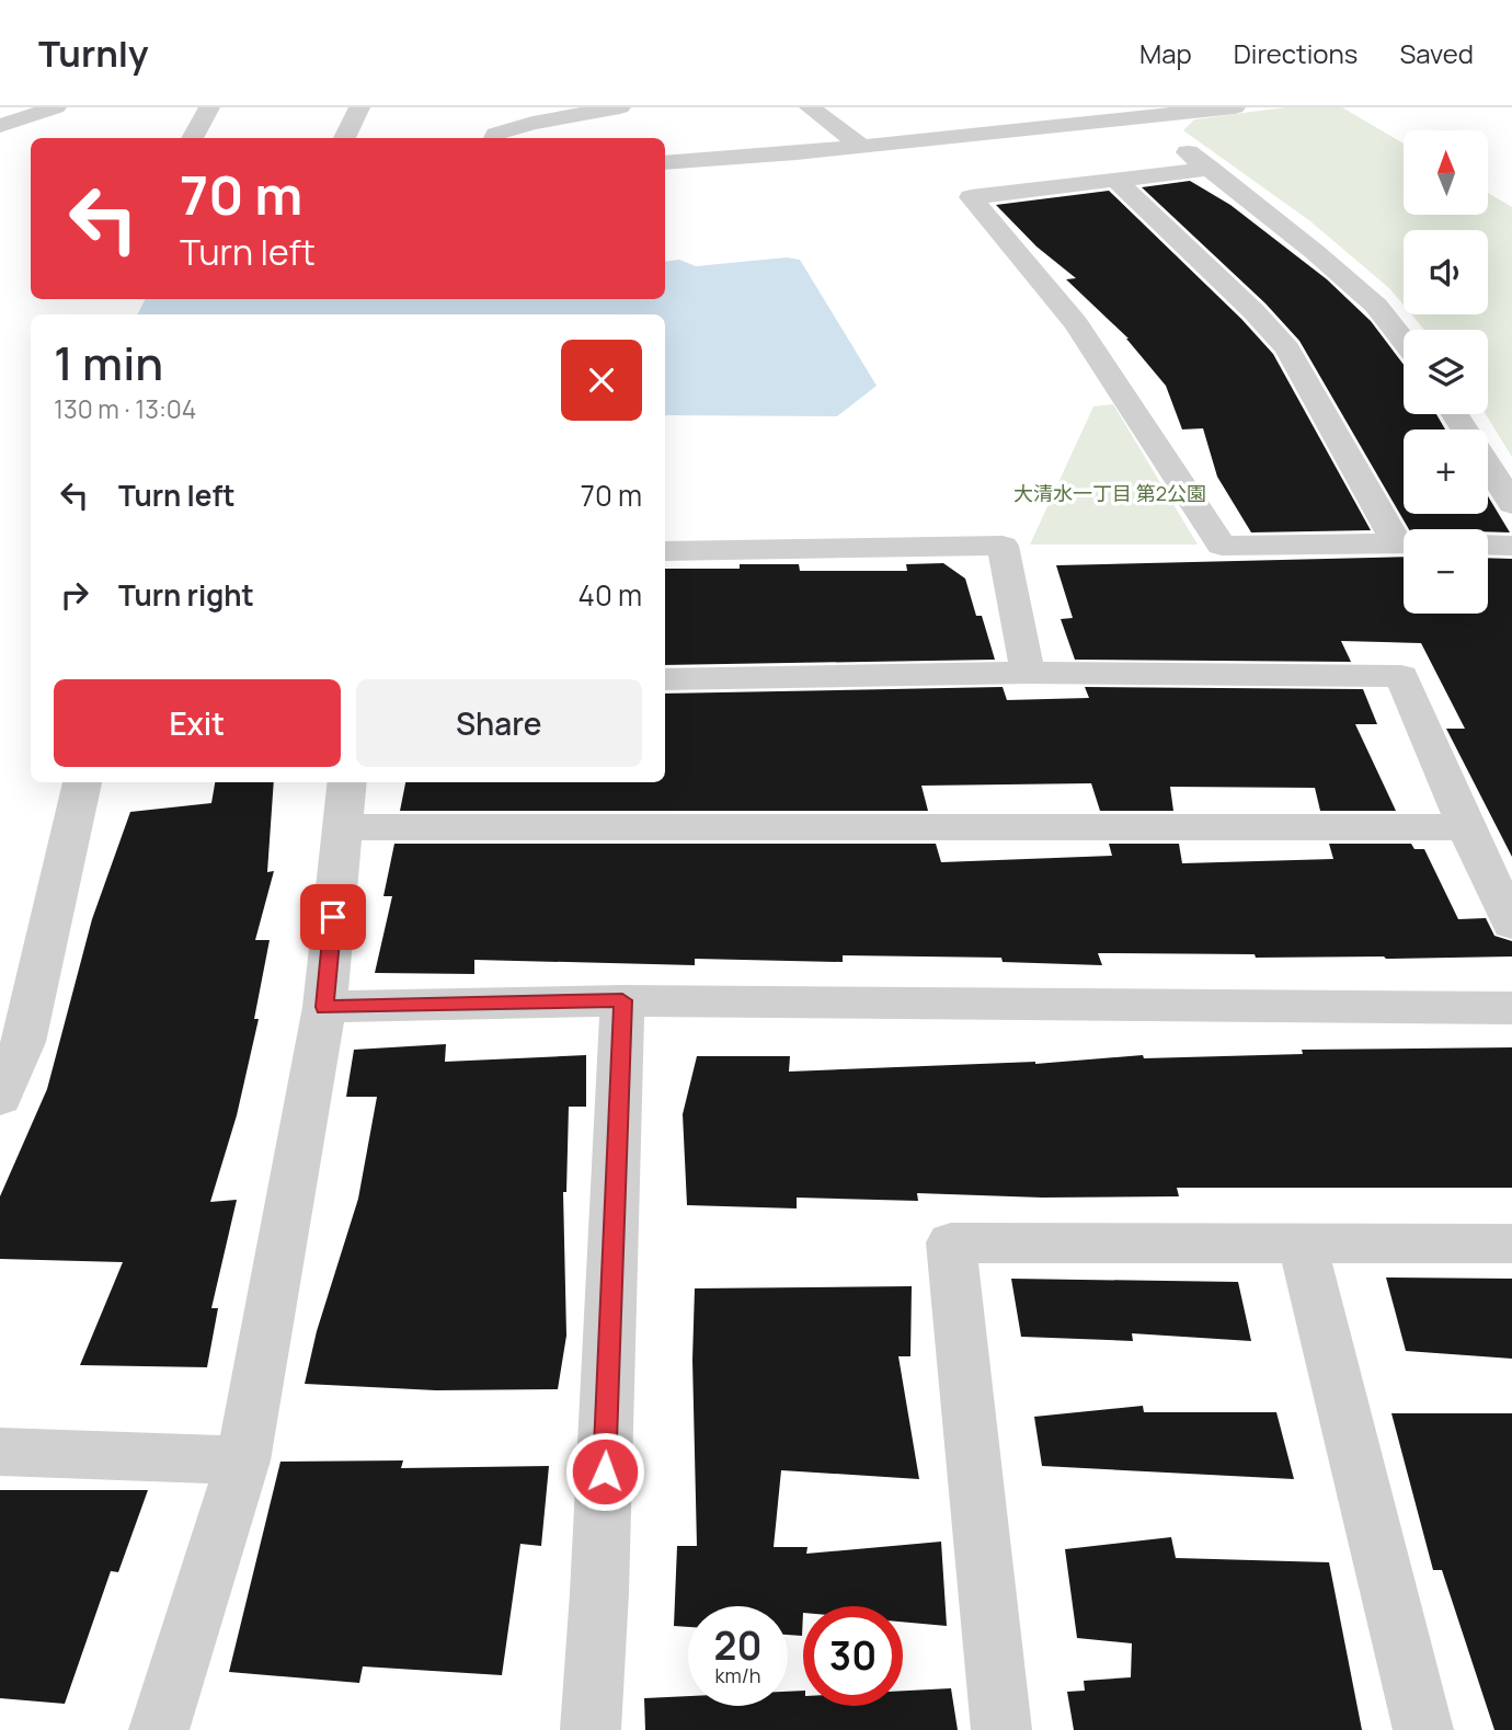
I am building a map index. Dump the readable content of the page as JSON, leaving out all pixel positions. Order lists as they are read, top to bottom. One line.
{"parks":["大清水一丁目 第2公園"],"north":"top","page":{"header":"Turnly","nav":["Map","Directions","Saved"],"map_buttons":["+","−"],"turn":["70 m","Turn left"],"heading":["1 min","130 m · 13:04"],"list":[{"name":"Turn left","value":"70 m"},{"name":"Turn right","value":"40 m"}],"buttons":["Exit","Share"],"speed":"20 km/h","limit":"30"}}
